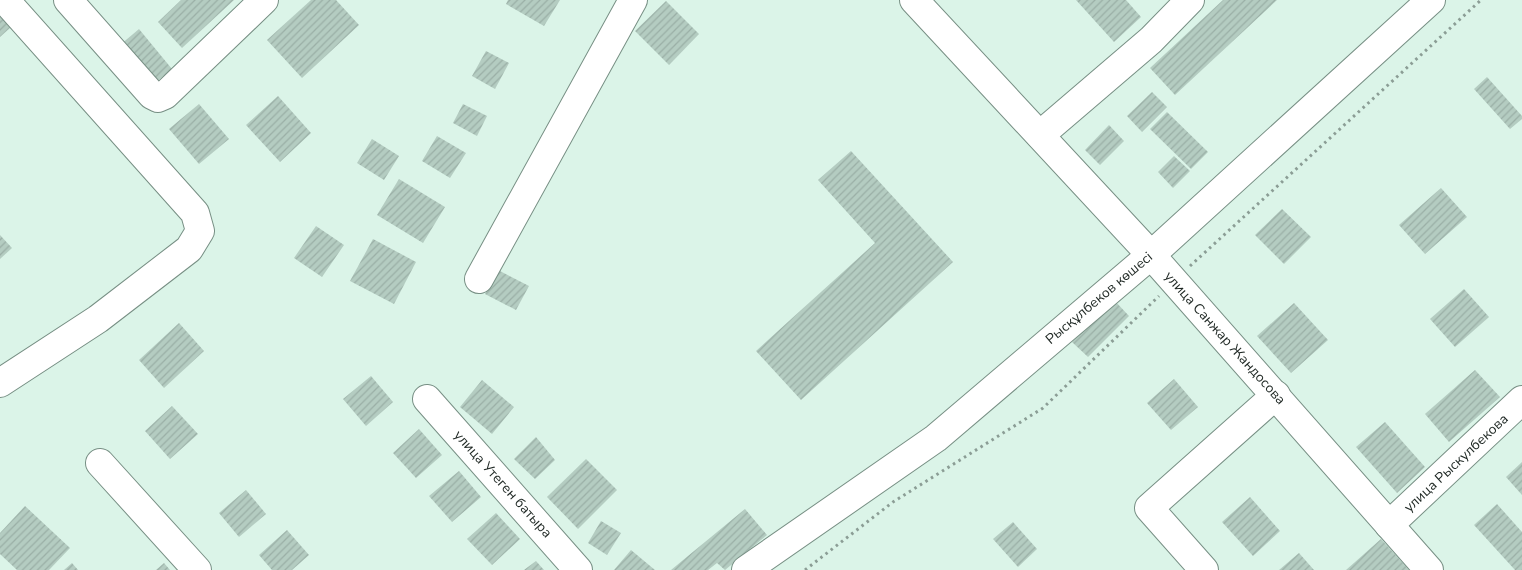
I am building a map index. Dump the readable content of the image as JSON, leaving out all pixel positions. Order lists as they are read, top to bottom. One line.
{"streets":{"street":["Рысқұлбеков көшесі","улица Санжар Жандосова","улица Рыскулбекова","улица Утеген батыра"]},"crossings":[["Рысқұлбеков көшесі","улица Санжар Жандосова"],["улица Санжар Жандосова","улица Рыскулбекова"]]}
